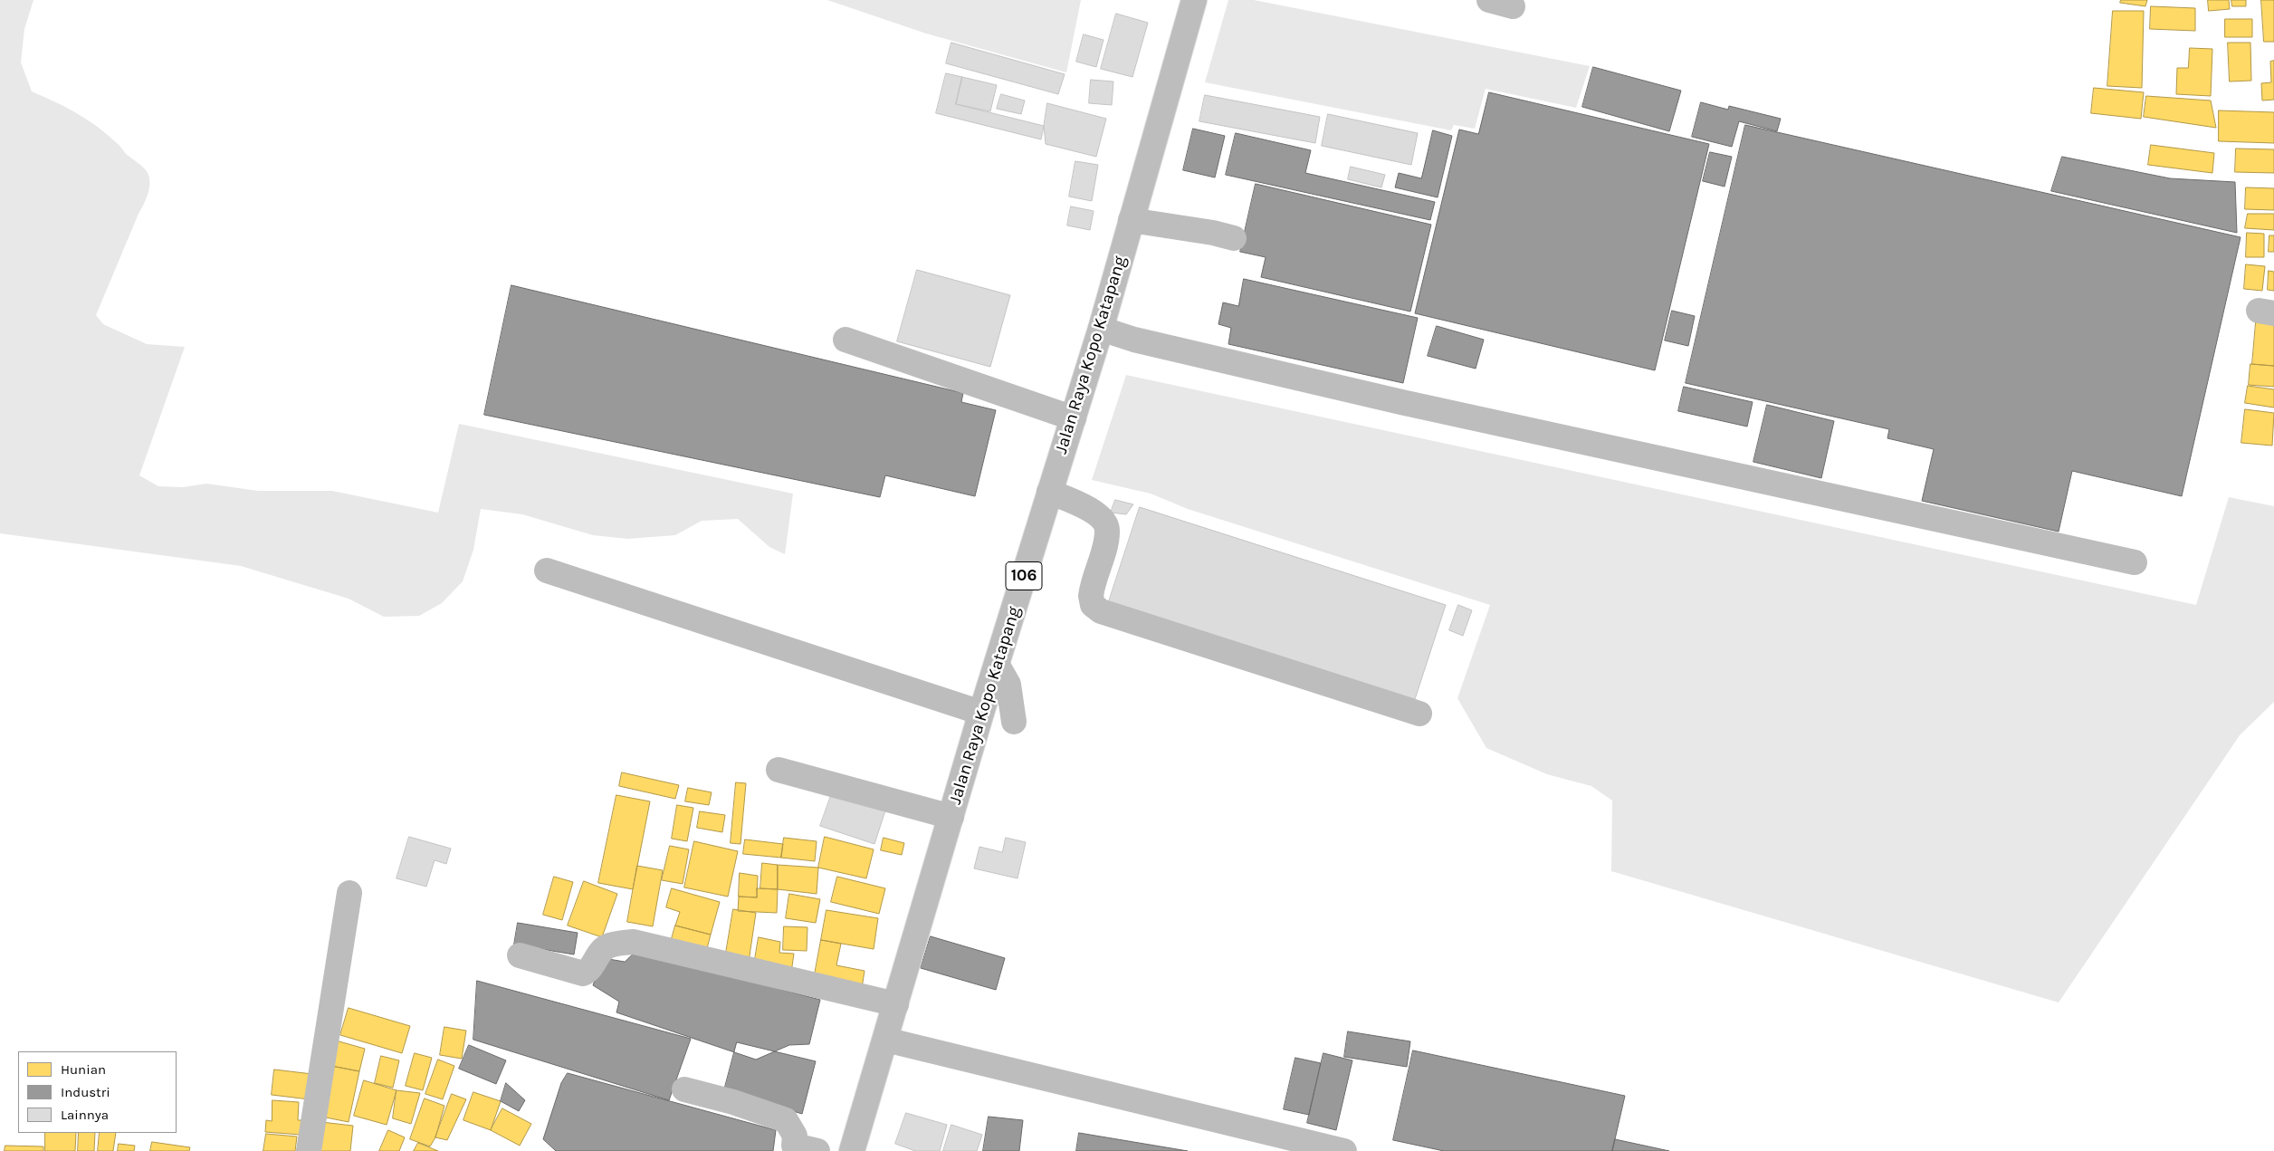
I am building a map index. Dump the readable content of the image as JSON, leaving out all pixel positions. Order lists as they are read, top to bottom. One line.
{"streets":{"main road":["Jalan Raya Kopo Katapang","106"]},"legend":["Hunian","Industri","Lainnya"]}
